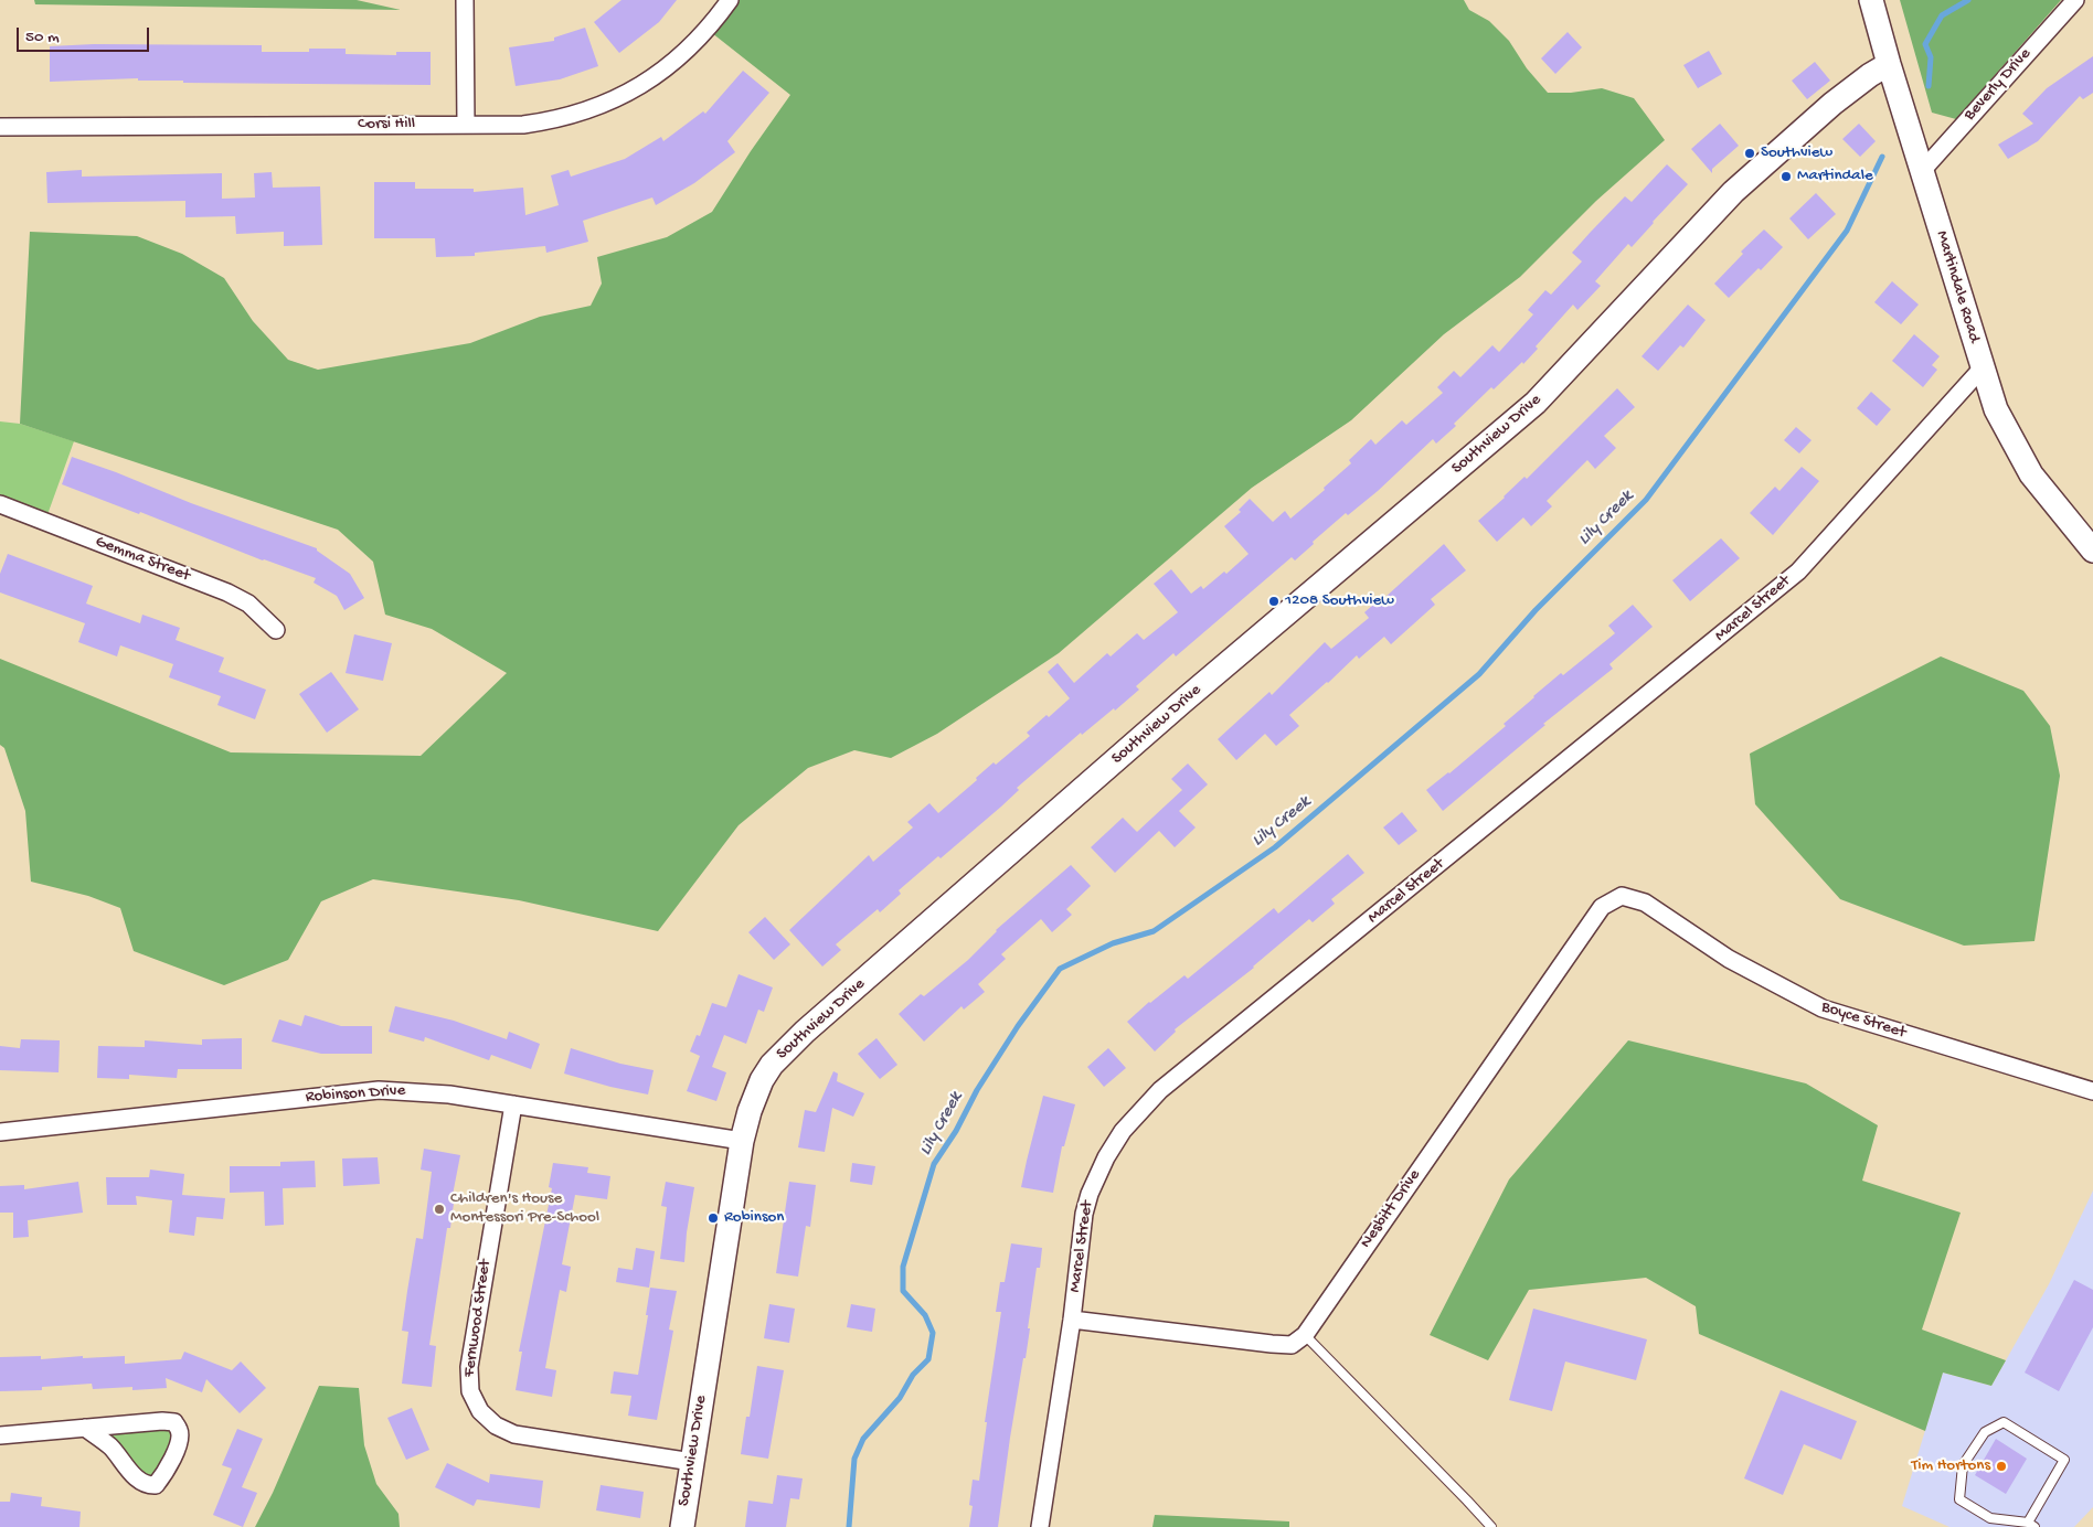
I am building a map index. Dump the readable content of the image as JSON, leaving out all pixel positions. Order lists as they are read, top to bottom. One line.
{"streets":{"street":["Beverly Drive","Corsi Hill","Martindale Road","Southview Drive","Gemma Street","Marcel Street","Boyce Street","Robinson Drive","Nesbitt Drive","Fernwood Street"]},"crossings":[["Beverly Drive","Martindale Road"],["Martindale Road","Southview Drive"],["Martindale Road","Marcel Street"],["Southview Drive","Robinson Drive"],["Southview Drive","Fernwood Street"],["Boyce Street","Nesbitt Drive"],["Robinson Drive","Fernwood Street"]],"water":["Lily Creek"],"places":["Southview","Martindale","1208 Southview","Children's House Montessori Pre-School","Robinson","Tim Hortons"],"scale_bar":"50 m"}
